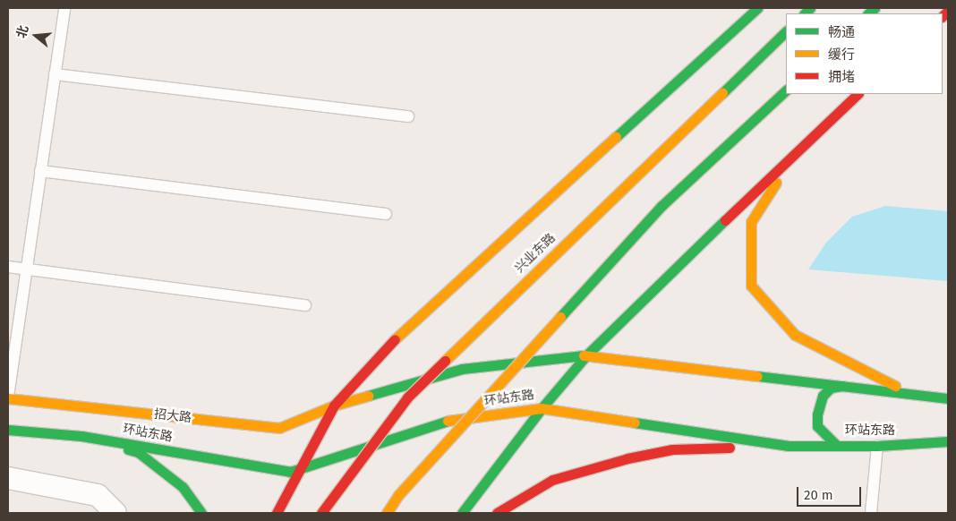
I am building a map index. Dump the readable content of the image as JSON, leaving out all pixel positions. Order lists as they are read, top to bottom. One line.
{"streets":{"main road":["兴业东路","环站东路","招大路"]},"legend":["畅通","缓行","拥堵"],"scale_bar":"20 m","north":"left"}
